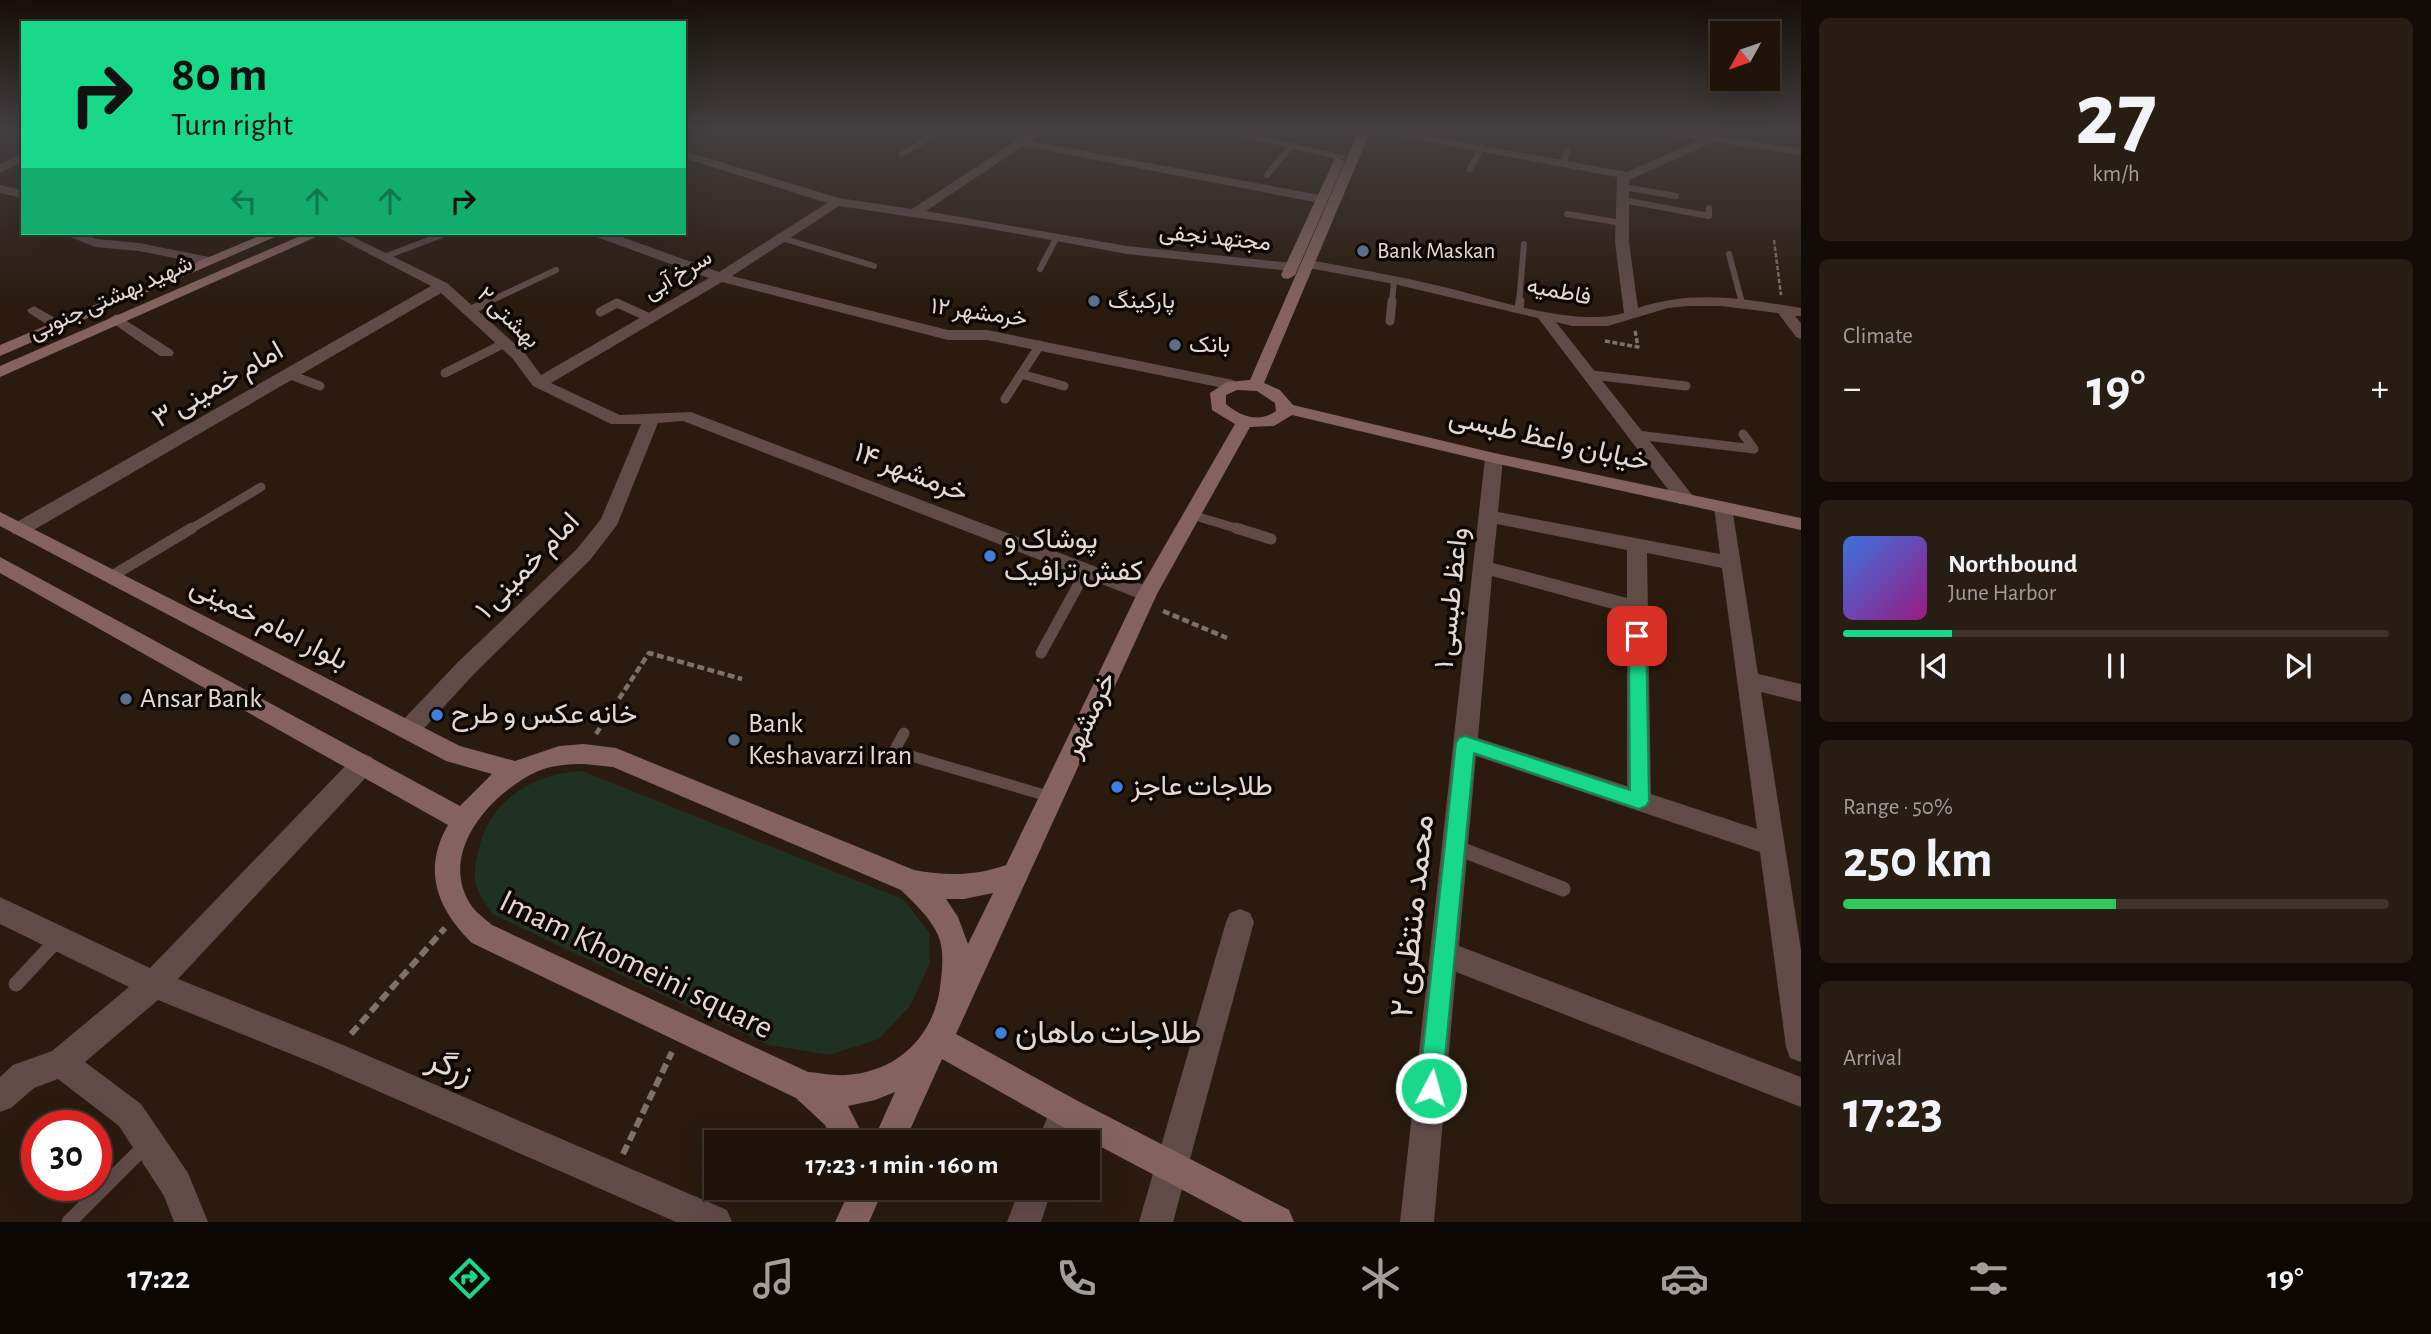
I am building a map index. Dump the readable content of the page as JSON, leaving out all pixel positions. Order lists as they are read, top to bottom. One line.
{"streets":{"main road":["شهید بهشتی جنوبی","خیابان واعظ طبسی","بلوار امام خمینی","خرمشهر","Imam Khomeini square"],"street":["مجتهد نجفی","سرخ آبی","فاطمیه","خرمشهر ۱۲","بهشتی ۲","امام خمینی ۳","خرمشهر ۱۴","امام خمینی ۱","واعظ طبسی ۱","محمد منتظری ۲","زرگر"]},"crossings":[["مجتهد نجفی","سرخ آبی"],["سرخ آبی","خرمشهر ۱۲"],["سرخ آبی","بهشتی ۲"],["بهشتی ۲","امام خمینی ۳"],["بهشتی ۲","خرمشهر ۱۴"],["بهشتی ۲","امام خمینی ۱"],["امام خمینی ۳","بلوار امام خمینی"],["خیابان واعظ طبسی","واعظ طبسی ۱"],["خرمشهر ۱۴","امام خمینی ۱"],["خرمشهر ۱۴","خرمشهر"],["امام خمینی ۱","بلوار امام خمینی"],["واعظ طبسی ۱","محمد منتظری ۲"],["بلوار امام خمینی","Imam Khomeini square"],["خرمشهر","Imam Khomeini square"]],"places":["Bank Maskan","پارکینگ","بانک","پوشاک و کفش ترافیک","Ansar Bank","خانه عکس و طرح","Bank Keshavarzi Iran","طلاجات عاجز","طلاجات ماهان"],"north":"bottom left","page":{"tile":[["27","km/h"],"Climate",["Range · 50%","250 km"],["Arrival","17:23"]],"turn":["80 m","Turn right"],"heat":["−","19°","+"],"song":["Northbound","June Harbor"],"limit":"30","trip":"17:23 · 1 min · 160 m","tabs":["17:22","19°"]}}
